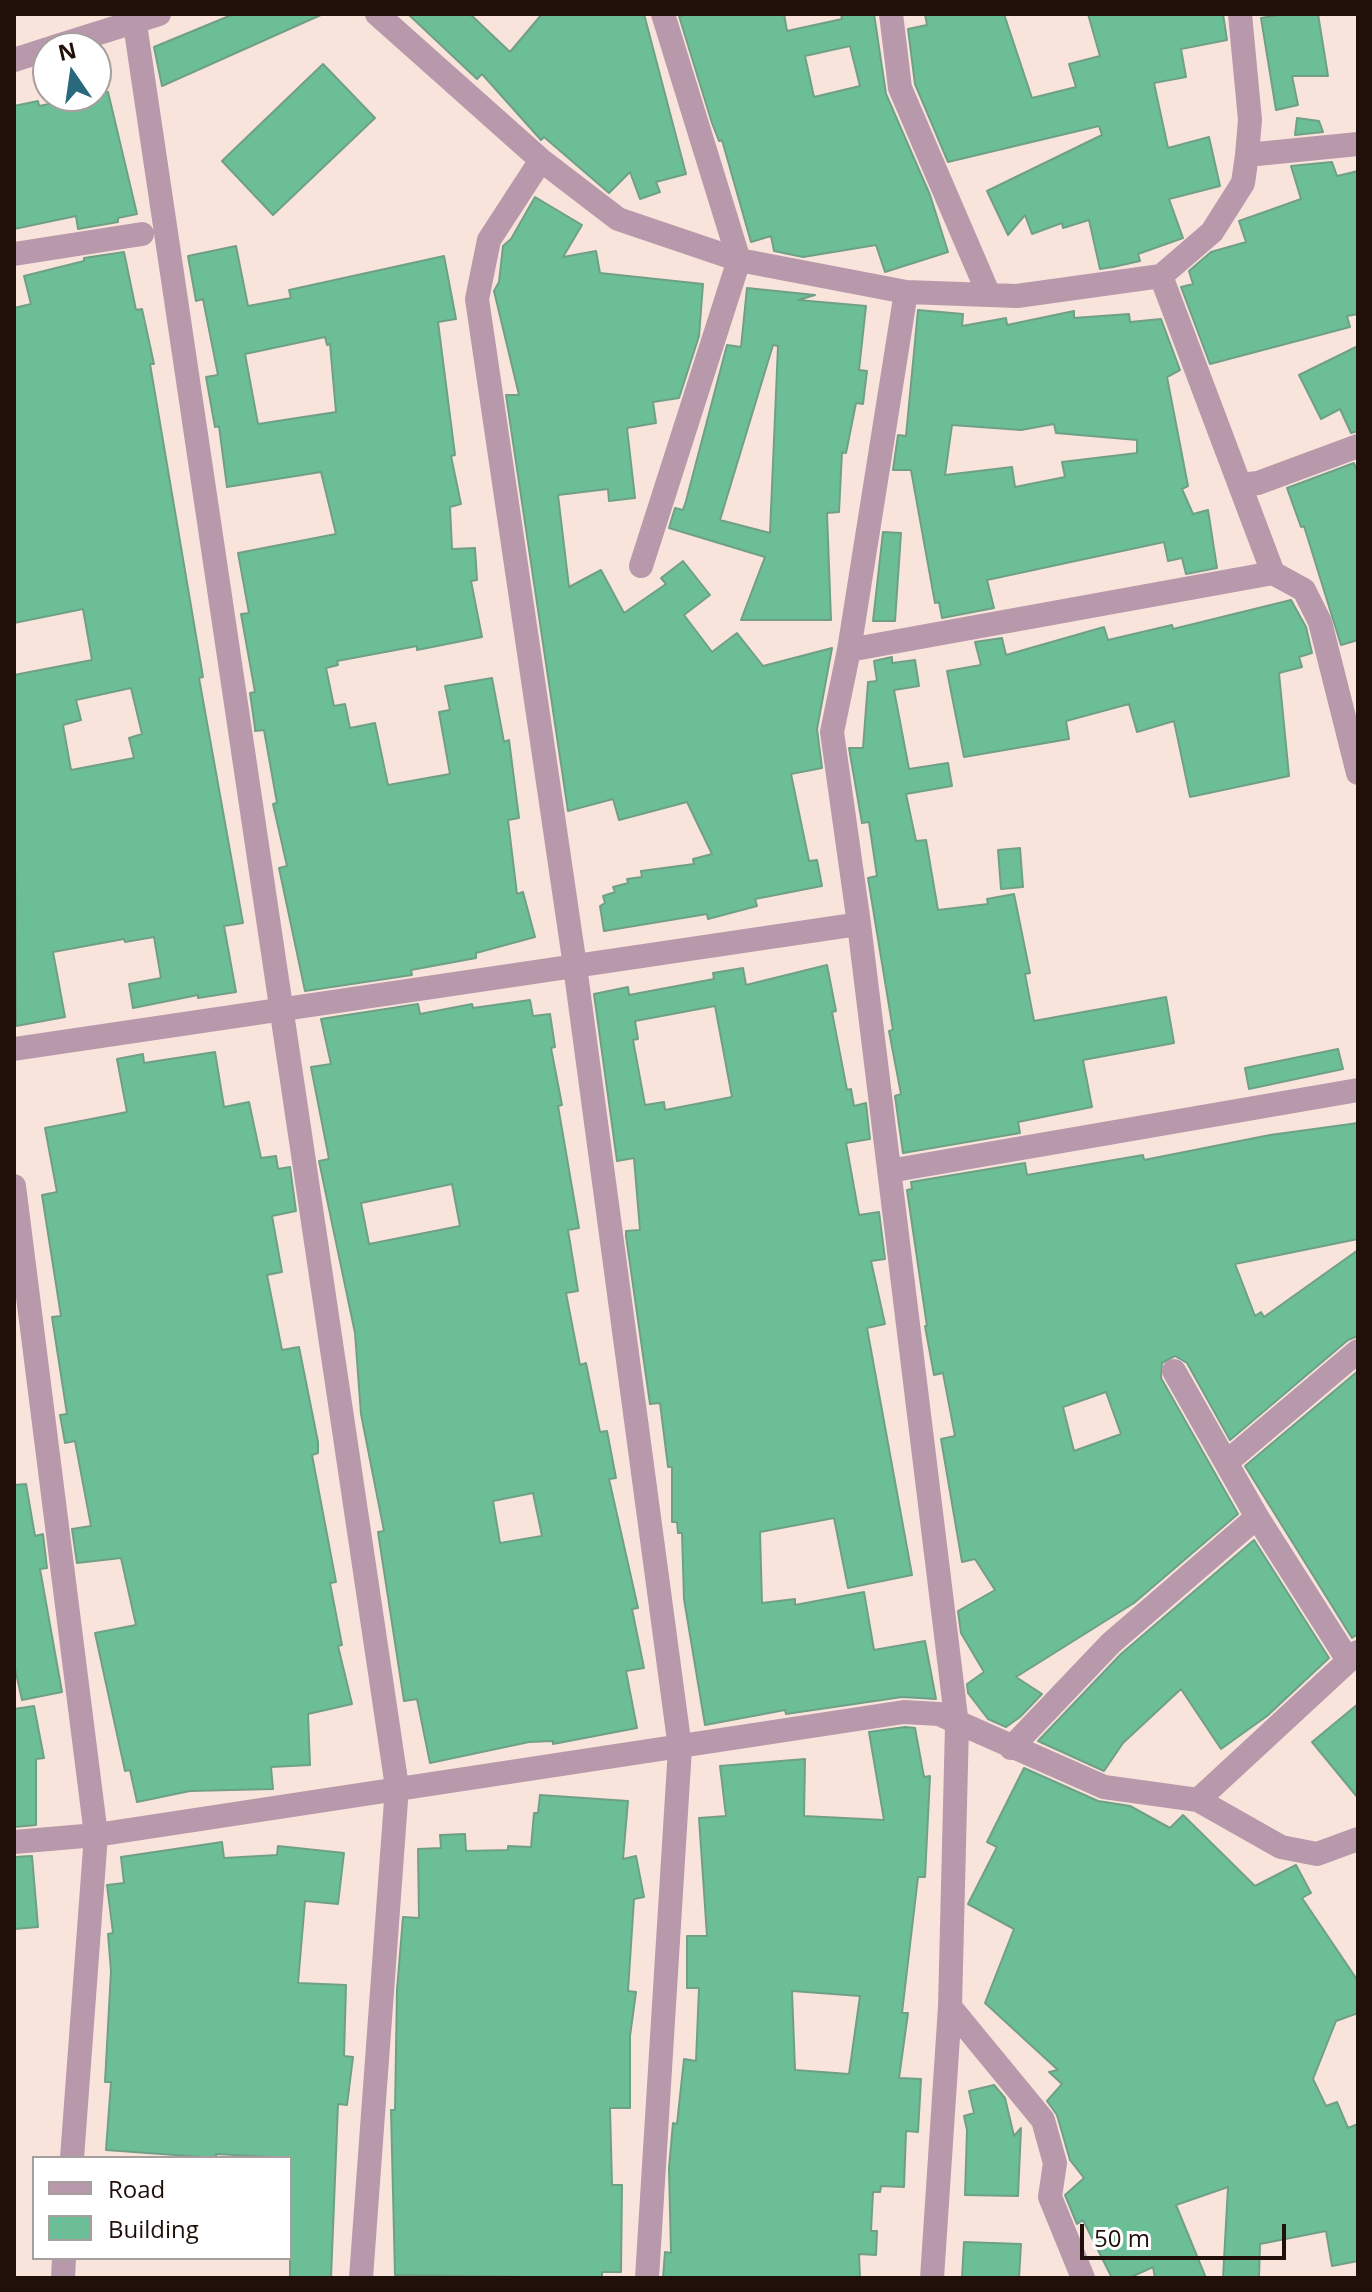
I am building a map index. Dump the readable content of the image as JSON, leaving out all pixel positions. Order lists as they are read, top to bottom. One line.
{"legend":["Road","Building"],"scale_bar":"50 m","north":"top"}
